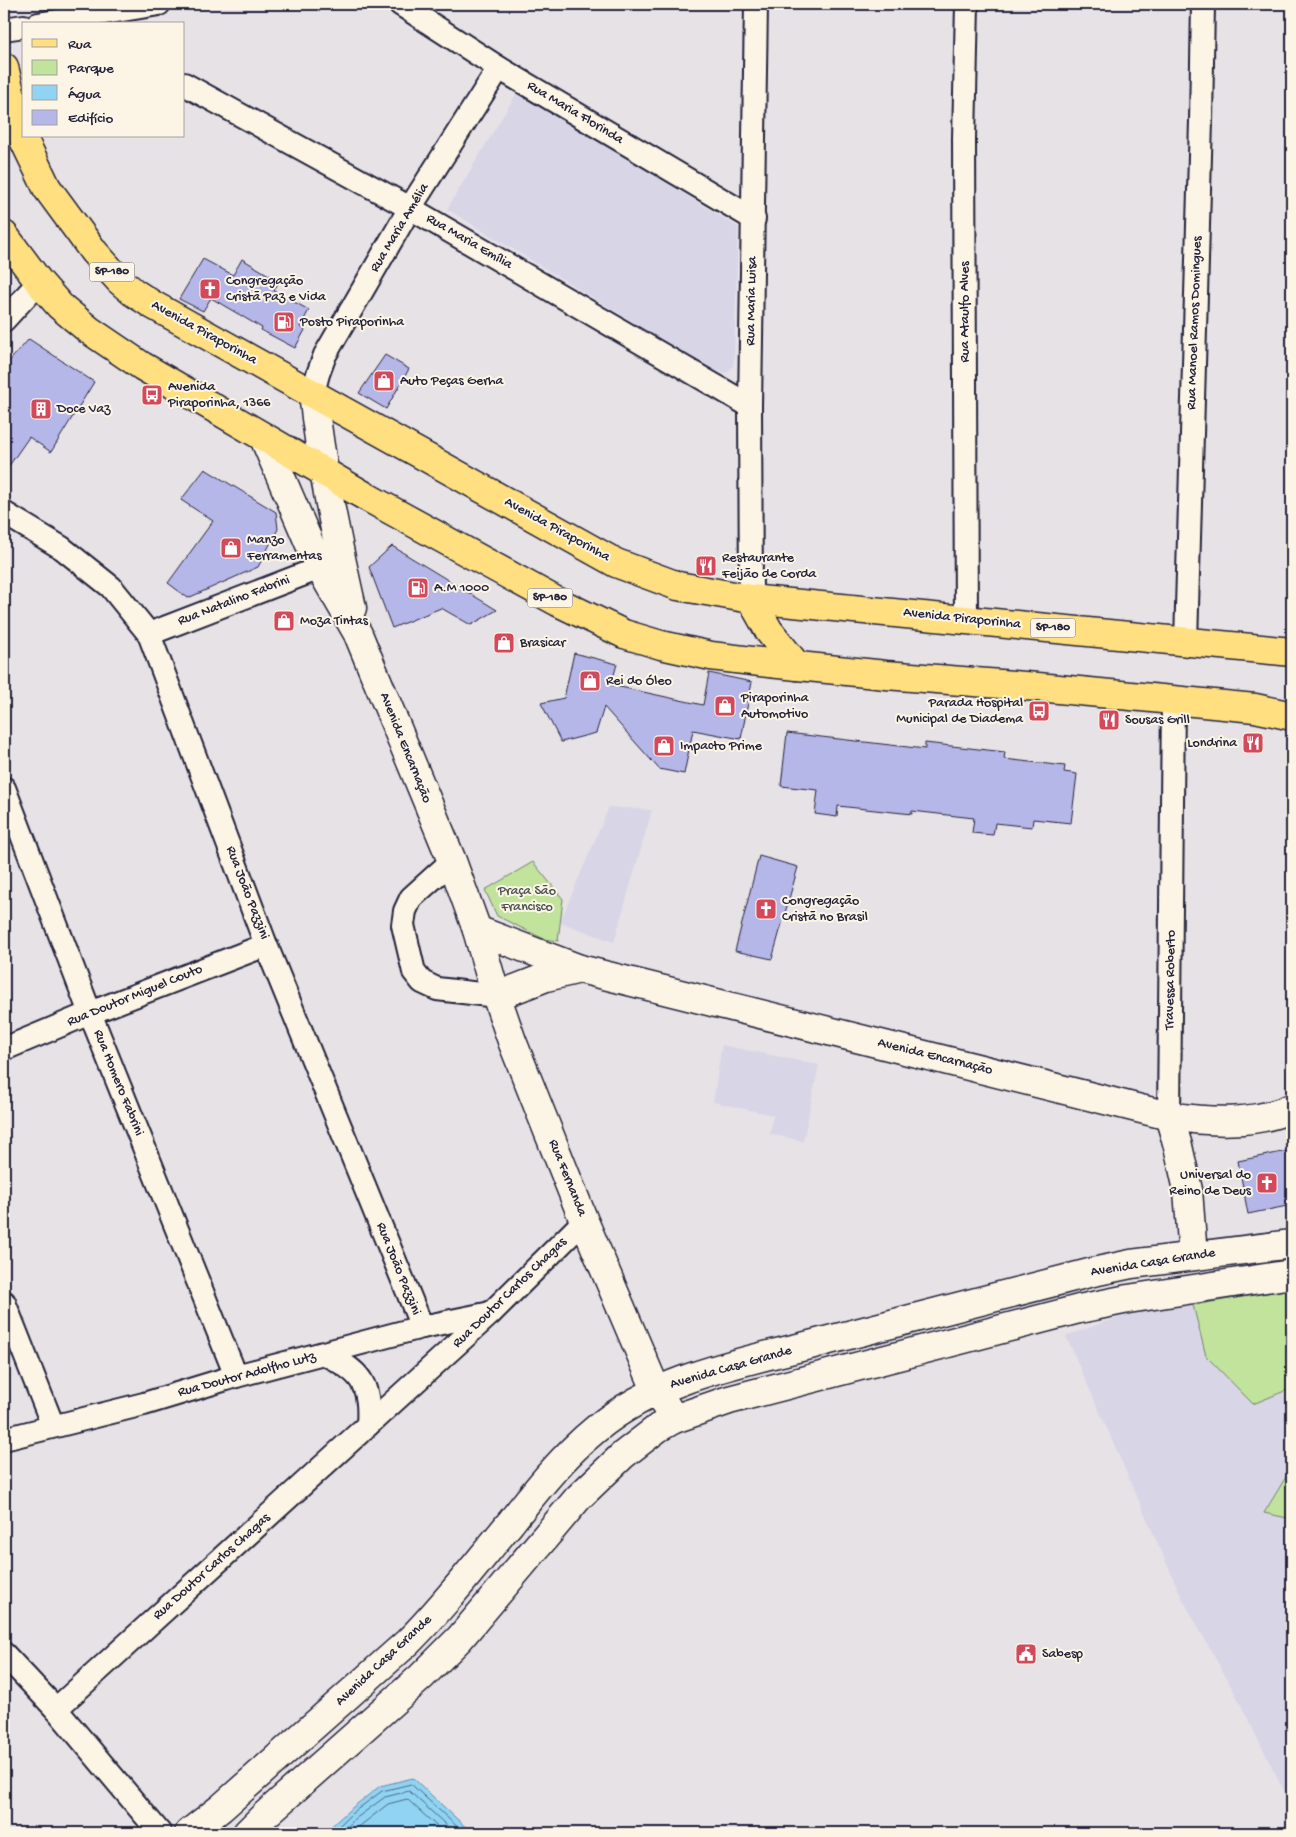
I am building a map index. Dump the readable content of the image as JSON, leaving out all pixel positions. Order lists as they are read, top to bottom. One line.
{"streets":{"main road":["SP-180","Avenida Piraporinha","Avenida Encarnação","Travessa Roberto","Rua Fernanda","Avenida Casa Grande"],"street":["Rua Maria Florinda","Rua Maria Amélia","Rua Maria Emília","Rua Maria Luisa","Rua Ataulfo Alves","Rua Manoel Ramos Domingues","Rua Natalino Fabrini","Rua João Pazzini","Rua Doutor Miguel Couto","Rua Homero Fabrini","Rua Doutor Carlos Chagas","Rua Doutor Adolfho Lutz"]},"crossings":[["Rua Maria Florinda","Rua Maria Amélia"],["Rua Maria Florinda","Rua Maria Luisa"],["Rua Maria Amélia","Rua Maria Emília"],["Rua Maria Amélia","Avenida Piraporinha"],["Rua Maria Amélia","Avenida Encarnação"],["Rua Maria Emília","Rua Maria Luisa"],["SP-180","Avenida Encarnação"],["SP-180","Travessa Roberto"],["Rua Maria Luisa","Avenida Piraporinha"],["Rua Ataulfo Alves","Avenida Piraporinha"],["Rua Manoel Ramos Domingues","Avenida Piraporinha"],["Avenida Piraporinha","Avenida Encarnação"],["Rua Natalino Fabrini","Avenida Encarnação"],["Rua Natalino Fabrini","Rua João Pazzini"],["Avenida Encarnação","Travessa Roberto"],["Avenida Encarnação","Rua Fernanda"],["Rua João Pazzini","Rua Doutor Miguel Couto"],["Rua João Pazzini","Rua Doutor Adolfho Lutz"],["Travessa Roberto","Avenida Casa Grande"],["Rua Doutor Miguel Couto","Rua Homero Fabrini"],["Rua Homero Fabrini","Rua Doutor Adolfho Lutz"],["Rua Fernanda","Avenida Casa Grande"],["Rua Fernanda","Rua Doutor Carlos Chagas"],["Rua Doutor Carlos Chagas","Rua Doutor Adolfho Lutz"]],"parks":["Praça São Francisco"],"places":{"church":["Congregação Cristã Paz e Vida","Congregação Cristã no Brasil","Universal do Reino de Deus"],"fuel station":["Posto Piraporinha","A.M 1000"],"shop":["Auto Peças Gerha","Manzo Ferramentas","Moza Tintas","Brasicar","Rei do Óleo","Piraporinha Automotivo","Impacto Prime"],"bus stop":["Avenida Piraporinha, 1366","Parada Hospital Municipal de Diadema"],"building":["Doce Vaz"],"restaurant":["Restaurante Feijão de Corda","Sousas Grill","Londrina"],"public building":["Sabesp"]},"legend":["Rua","Parque","Água","Edifício"]}
